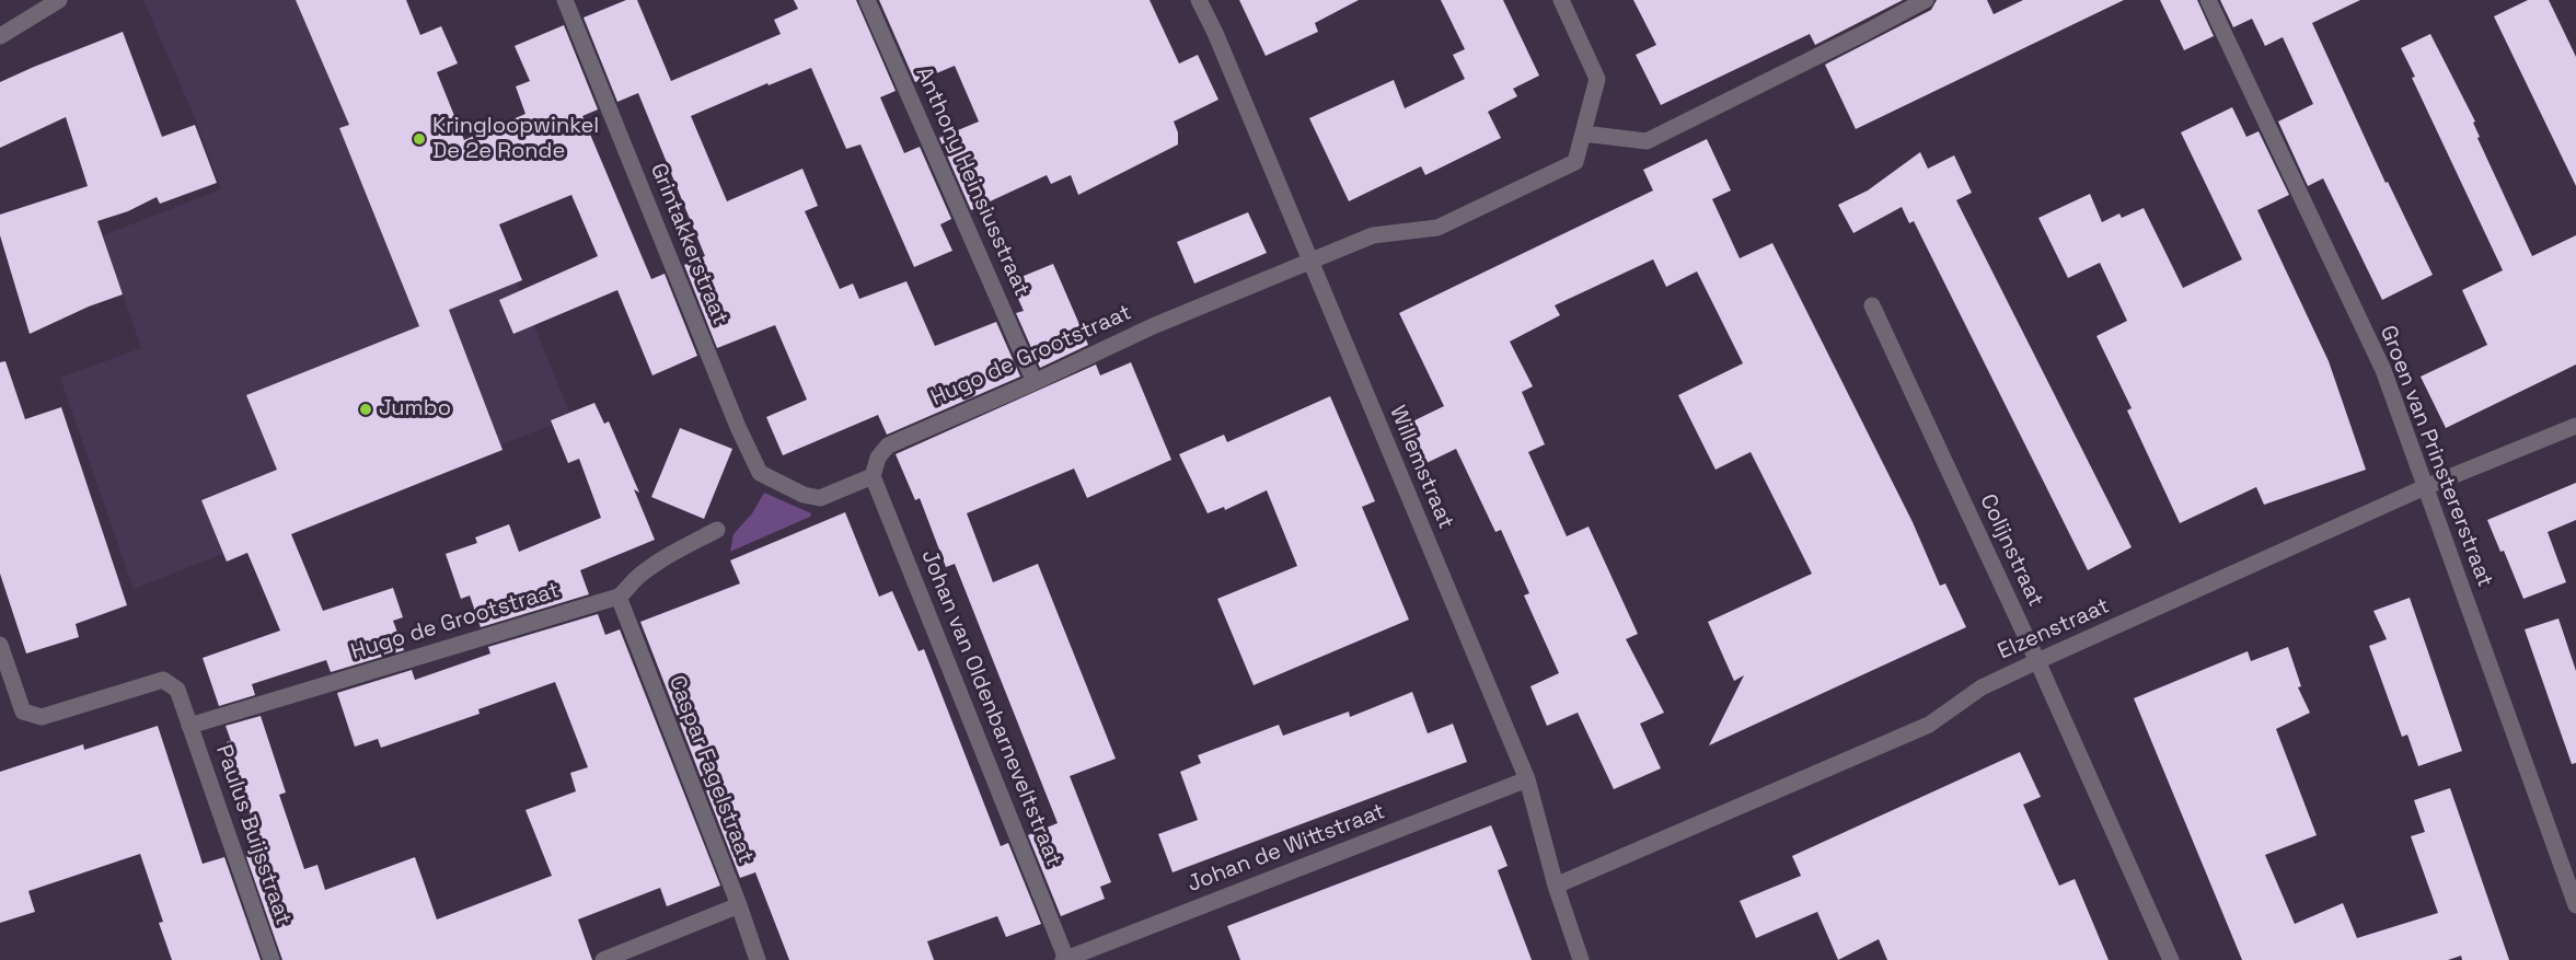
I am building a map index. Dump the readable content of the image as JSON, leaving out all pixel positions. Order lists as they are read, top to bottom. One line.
{"streets":{"street":["Anthony Heinsiusstraat","Grintakkerstraat","Hugo de Grootstraat","Groen van Prinstererstraat","Willemstraat","Colijnstraat","Elzenstraat","Johan van Oldenbarneveltstraat","Caspar Fagelstraat","Paulus Buijsstraat","Johan de Wittstraat"]},"crossings":[["Anthony Heinsiusstraat","Hugo de Grootstraat"],["Grintakkerstraat","Hugo de Grootstraat"],["Grintakkerstraat","Johan van Oldenbarneveltstraat"],["Hugo de Grootstraat","Willemstraat"],["Hugo de Grootstraat","Johan van Oldenbarneveltstraat"],["Hugo de Grootstraat","Caspar Fagelstraat"],["Hugo de Grootstraat","Paulus Buijsstraat"],["Groen van Prinstererstraat","Elzenstraat"],["Willemstraat","Elzenstraat"],["Willemstraat","Johan de Wittstraat"],["Colijnstraat","Elzenstraat"],["Johan van Oldenbarneveltstraat","Johan de Wittstraat"]],"places":["Kringloopwinkel De 2e Ronde","Jumbo"]}
